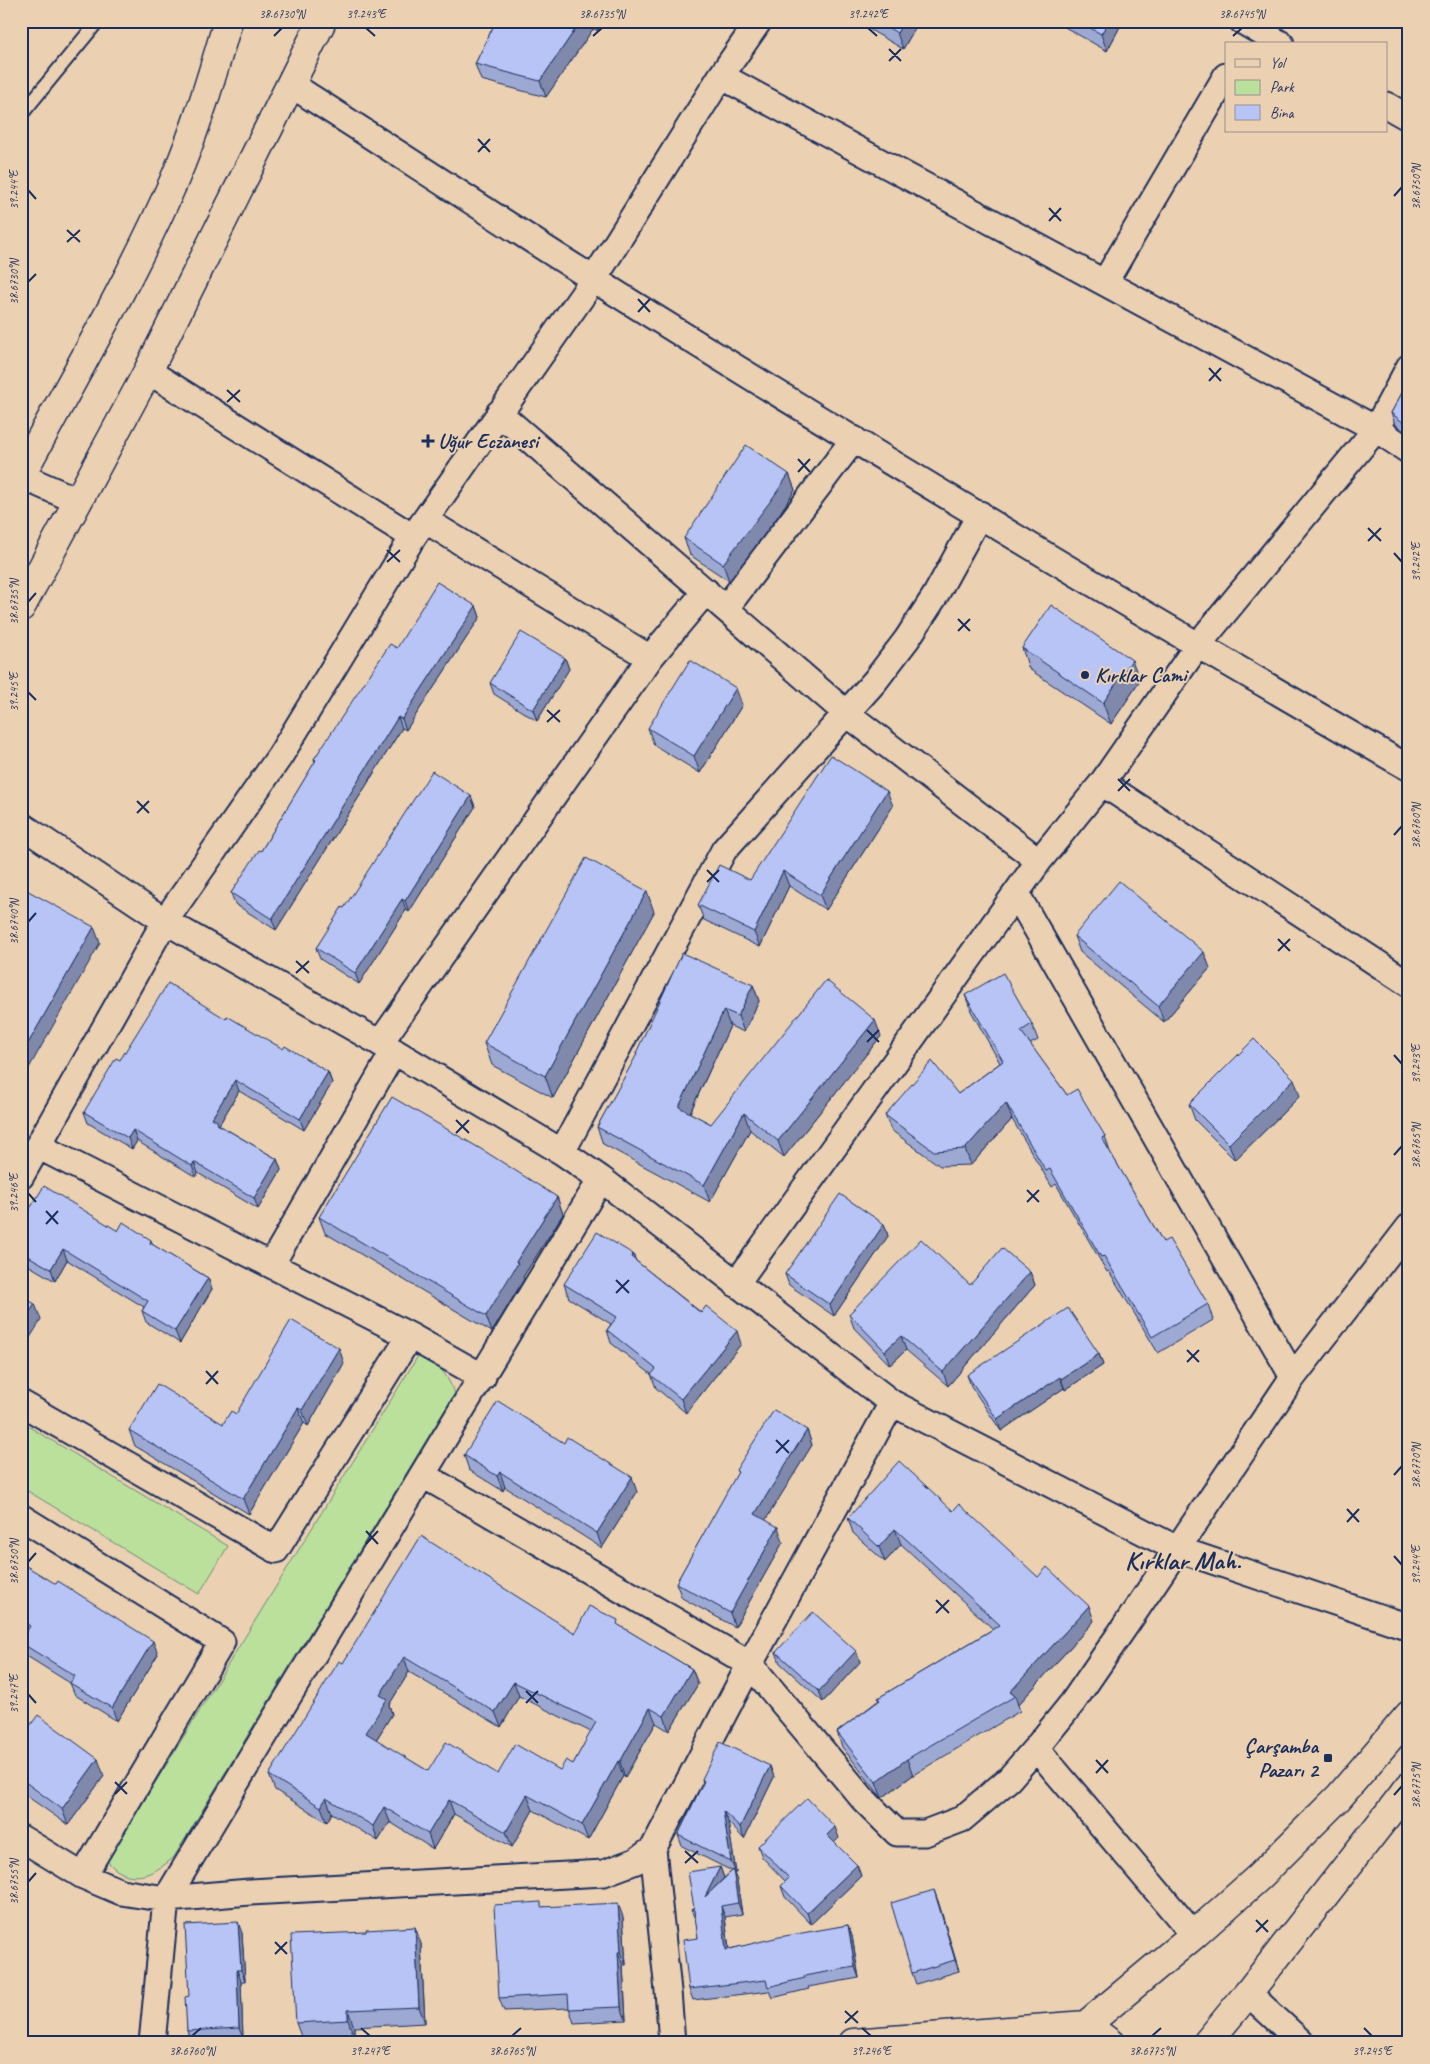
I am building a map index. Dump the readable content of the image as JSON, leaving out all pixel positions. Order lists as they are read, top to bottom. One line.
{"districts":["Kırklar Mah."],"places":{"health":["Uğur Eczanesi"],"other":["Kırklar Cami"],"transit":["Çarşamba Pazarı 2"]},"legend":["Yol","Park","Bina"],"coordinates":["38.6730°N","39.243°E","38.6735°N","39.242°E","38.6745°N","38.6750°N","39.244°E","39.245°E","38.6760°N","38.6740°N","38.6765°N","39.246°E","38.6770°N","39.247°E","38.6775°N","38.6755°N"]}
